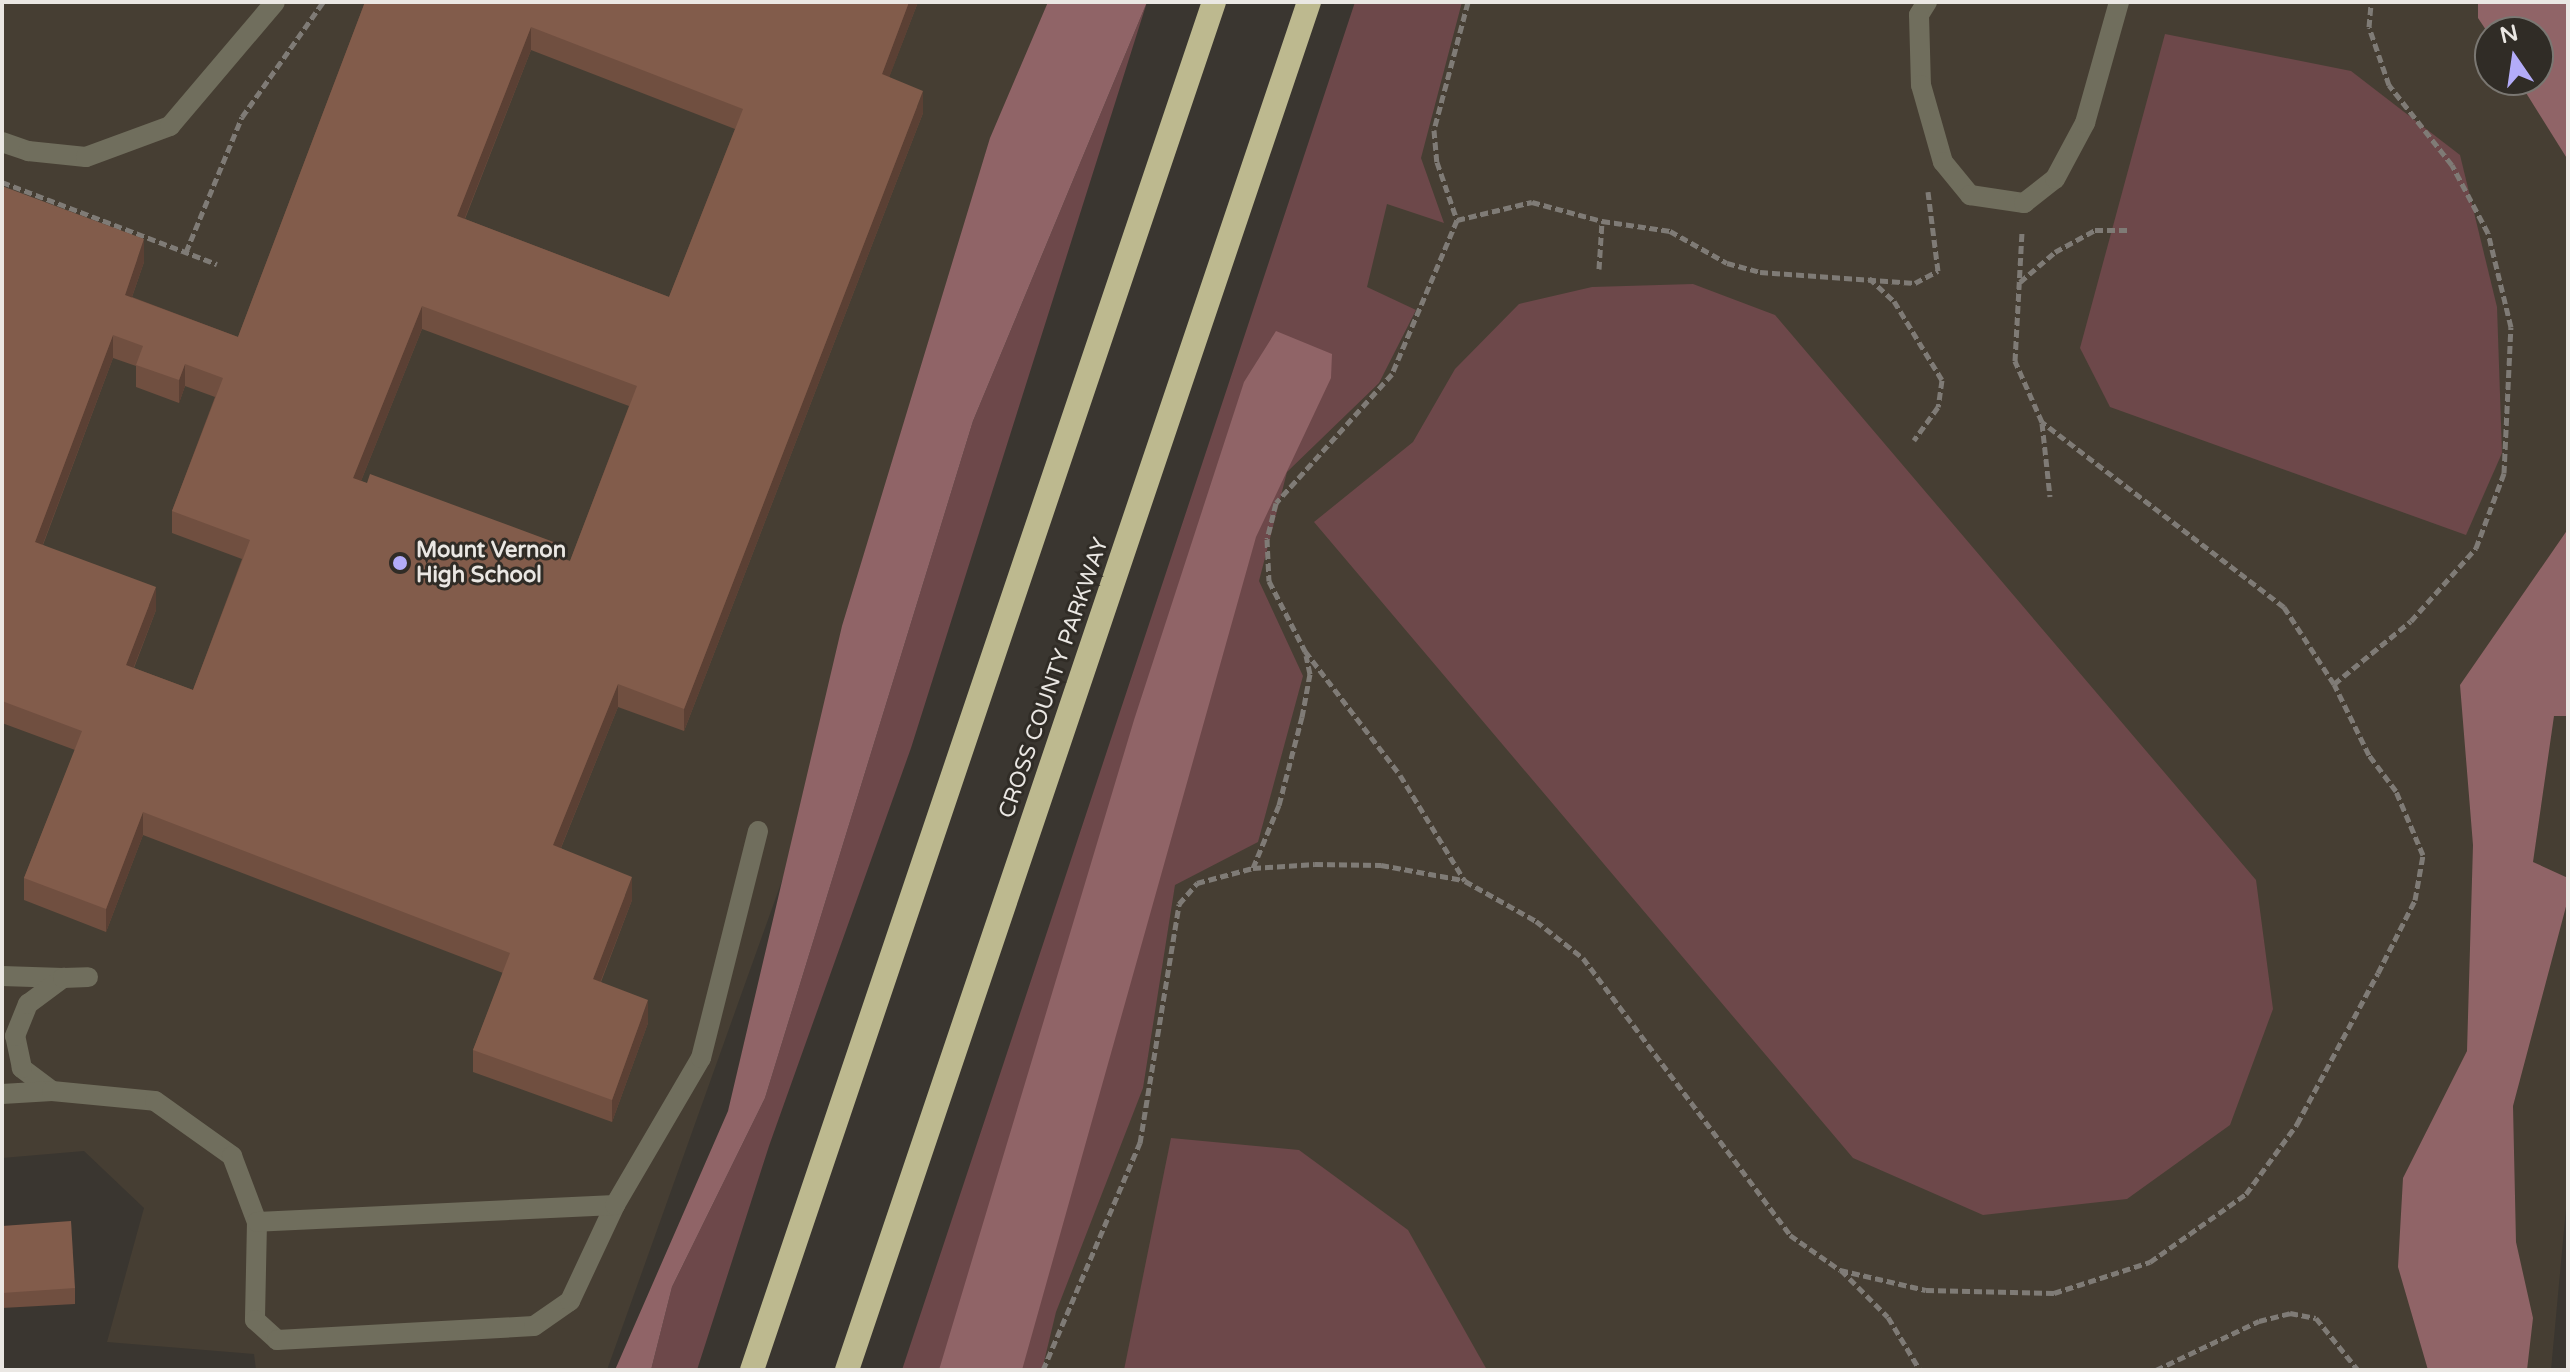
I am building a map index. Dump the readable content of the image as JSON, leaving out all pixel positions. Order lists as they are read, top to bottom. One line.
{"streets":{"highway":["CROSS COUNTY PARKWAY"]},"places":["Mount Vernon High School"],"north":"top"}
